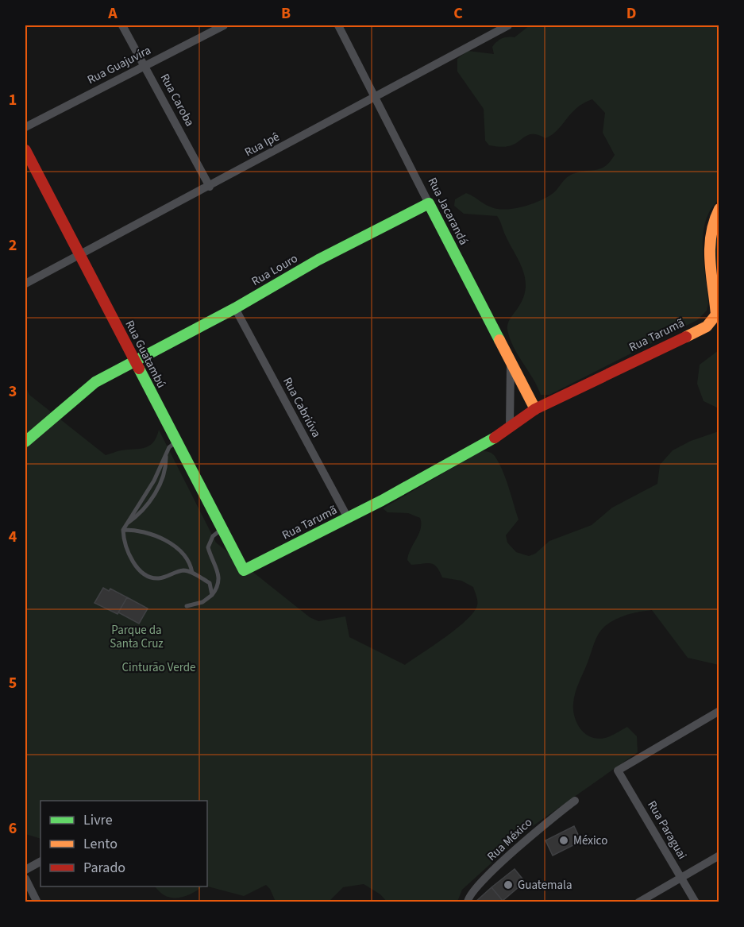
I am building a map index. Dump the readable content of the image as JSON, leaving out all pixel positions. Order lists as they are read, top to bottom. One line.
{"streets":{"street":["Rua Guajuvíra","Rua Caroba","Rua Ipê","Rua Jacarandá","Rua Louro","Rua Tarumã","Rua Guatambú","Rua Cabriúva","Rua Paraguai","Rua México"]},"crossings":[["Rua Guajuvíra","Rua Caroba"],["Rua Caroba","Rua Ipê"],["Rua Ipê","Rua Jacarandá"],["Rua Ipê","Rua Guatambú"],["Rua Jacarandá","Rua Louro"],["Rua Jacarandá","Rua Tarumã"],["Rua Louro","Rua Guatambú"],["Rua Louro","Rua Cabriúva"],["Rua Tarumã","Rua Guatambú"],["Rua Tarumã","Rua Cabriúva"]],"parks":["Parque da Santa Cruz","Cinturão Verde"],"places":["México","Guatemala"],"legend":["Livre","Lento","Parado"],"grid":{"columns":["A","B","C","D"],"rows":["1","2","3","4","5","6"]}}
